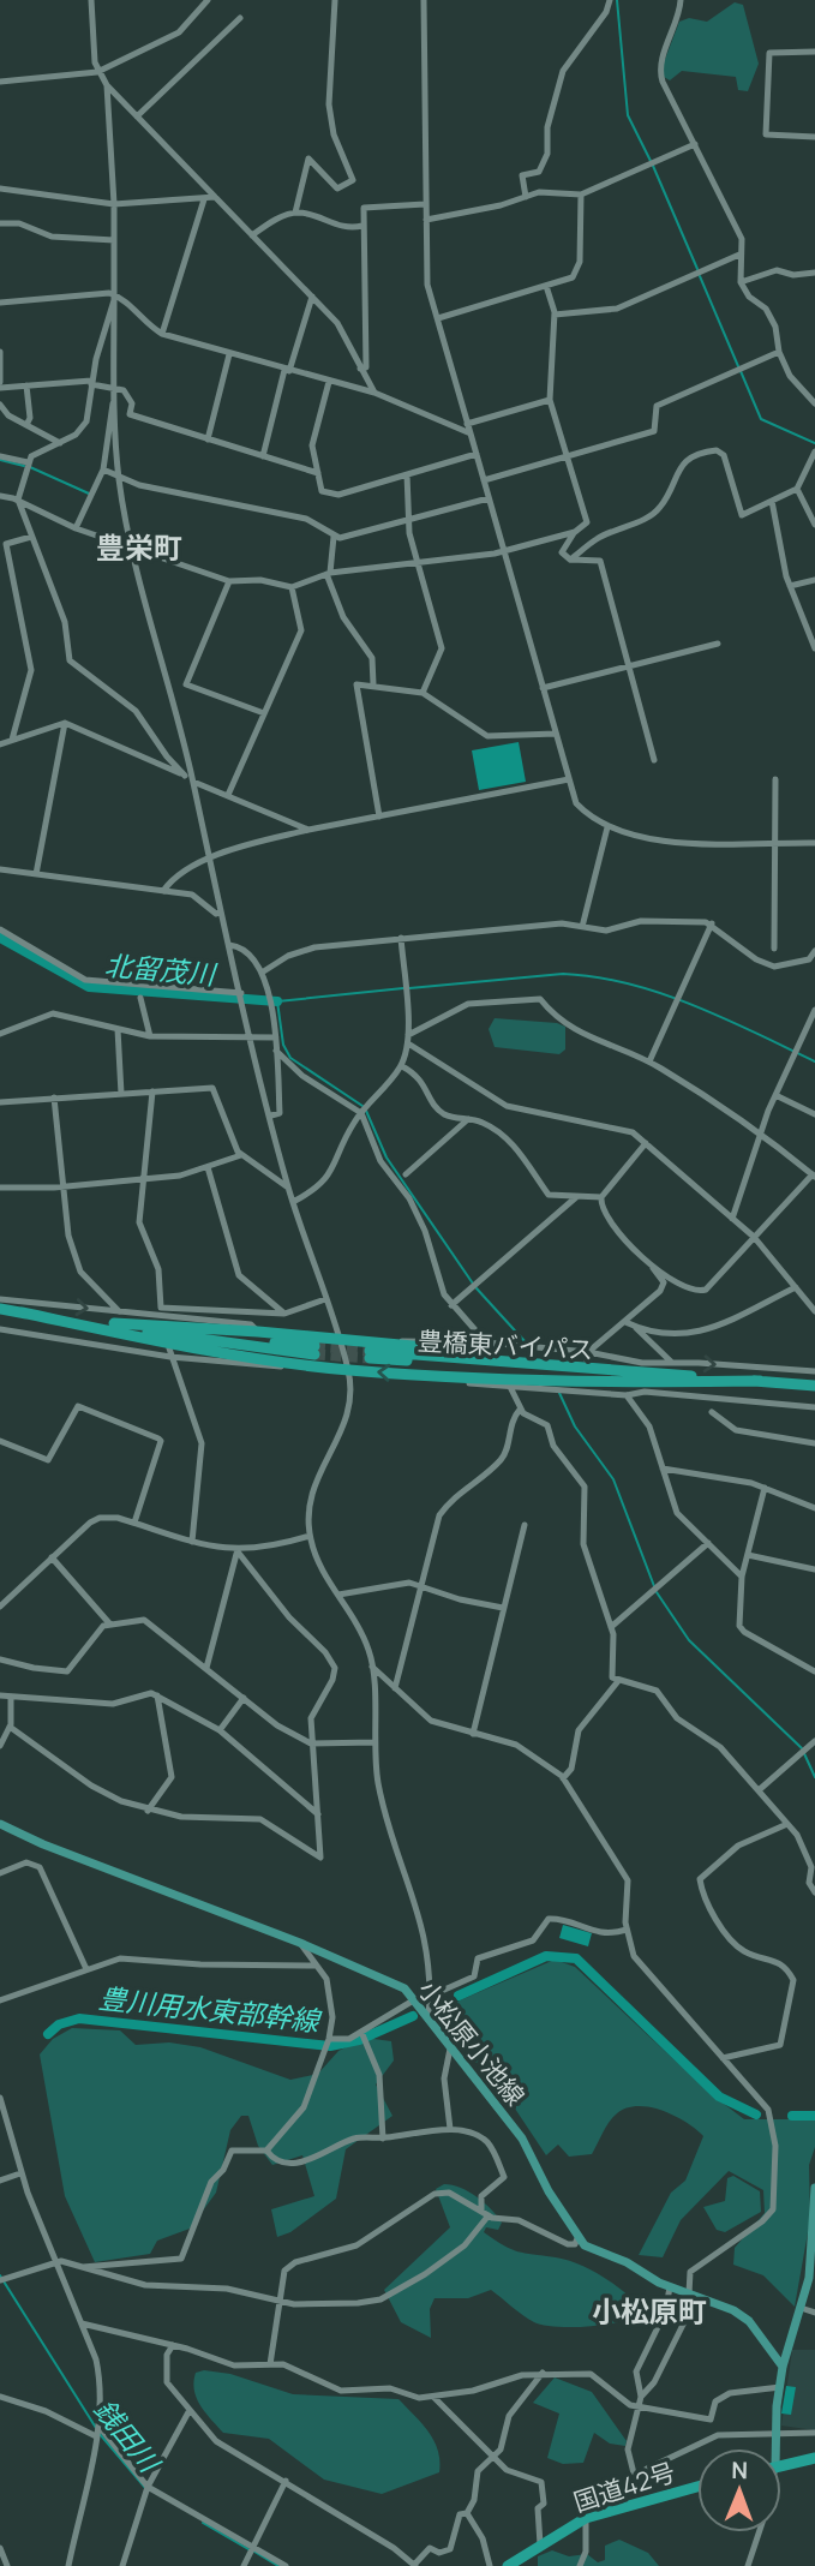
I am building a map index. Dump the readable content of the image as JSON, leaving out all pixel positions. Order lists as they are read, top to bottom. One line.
{"streets":{"highway":["豊橋東バイパス","国道42号"],"main road":["小松原小池線"]},"districts":["豊栄町","小松原町"],"water":["北留茂川","豊川用水東部幹線","銭田川"],"north":"top"}
